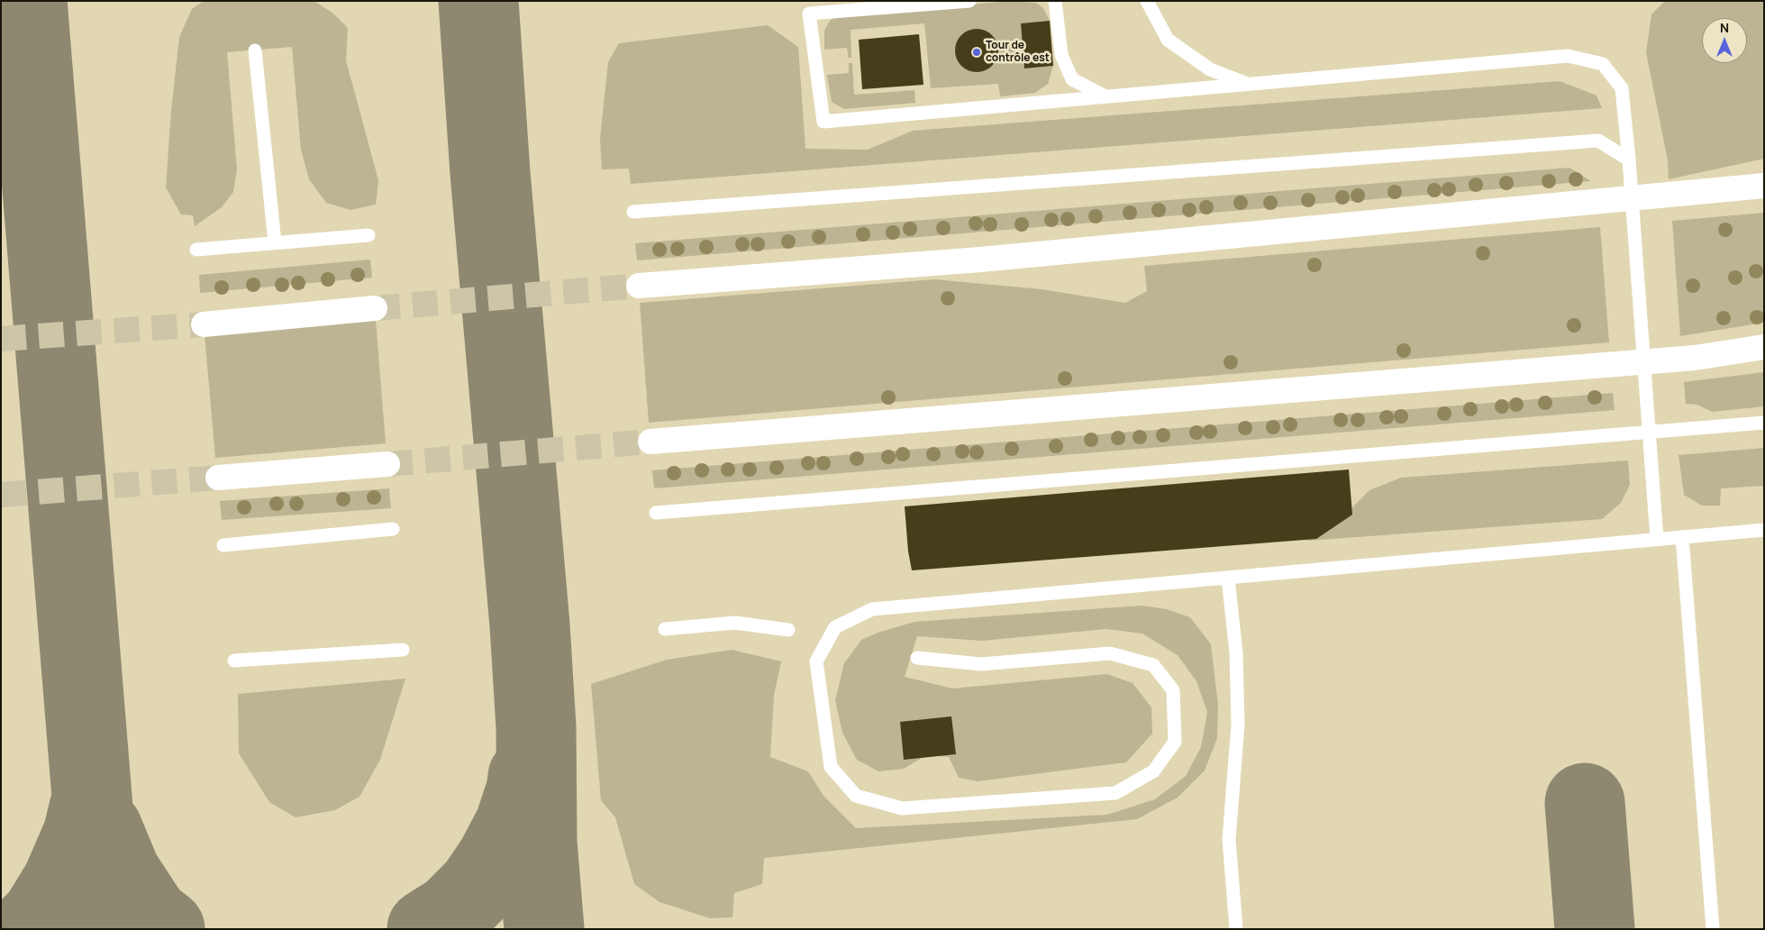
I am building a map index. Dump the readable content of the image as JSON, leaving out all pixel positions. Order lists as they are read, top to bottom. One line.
{"places":["Tour de contrôle est"],"north":"top"}
